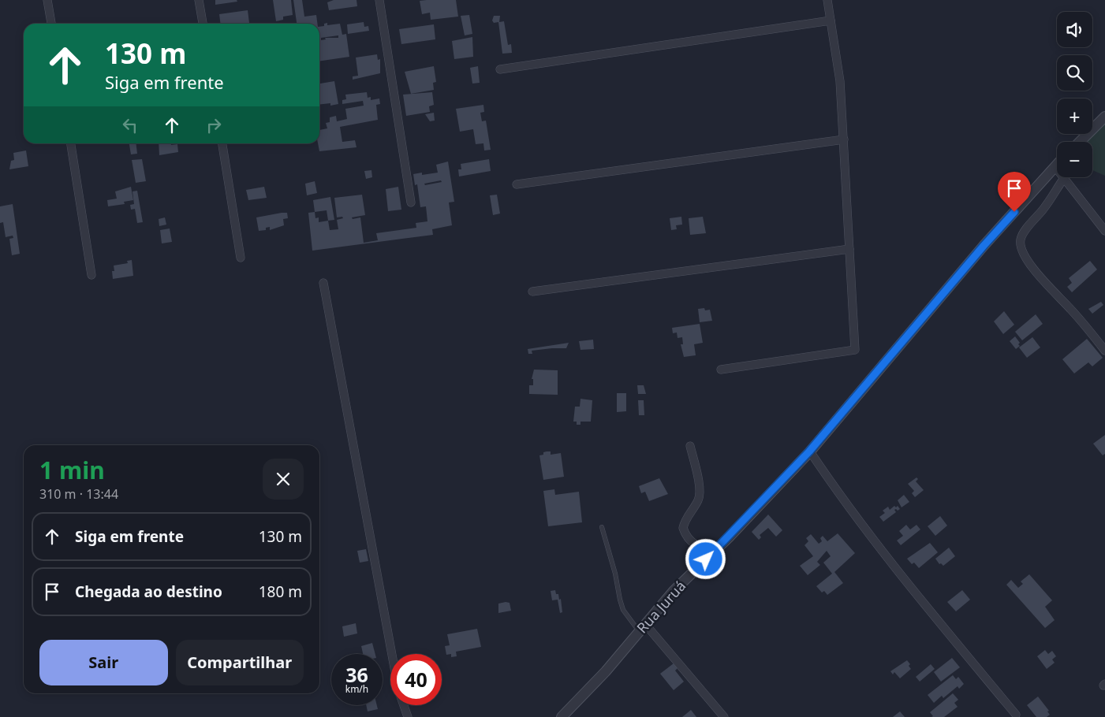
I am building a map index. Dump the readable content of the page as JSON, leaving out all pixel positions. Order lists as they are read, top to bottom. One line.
{"streets":{"street":["Rua Juruá"]},"page":{"map_buttons":["+","−"],"turn":["130 m","Siga em frente"],"heading":["1 min","310 m · 13:44"],"list":[{"name":"Siga em frente","value":"130 m"},{"name":"Chegada ao destino","value":"180 m"}],"buttons":["Sair","Compartilhar"],"speed":"36 km/h","limit":"40"}}
